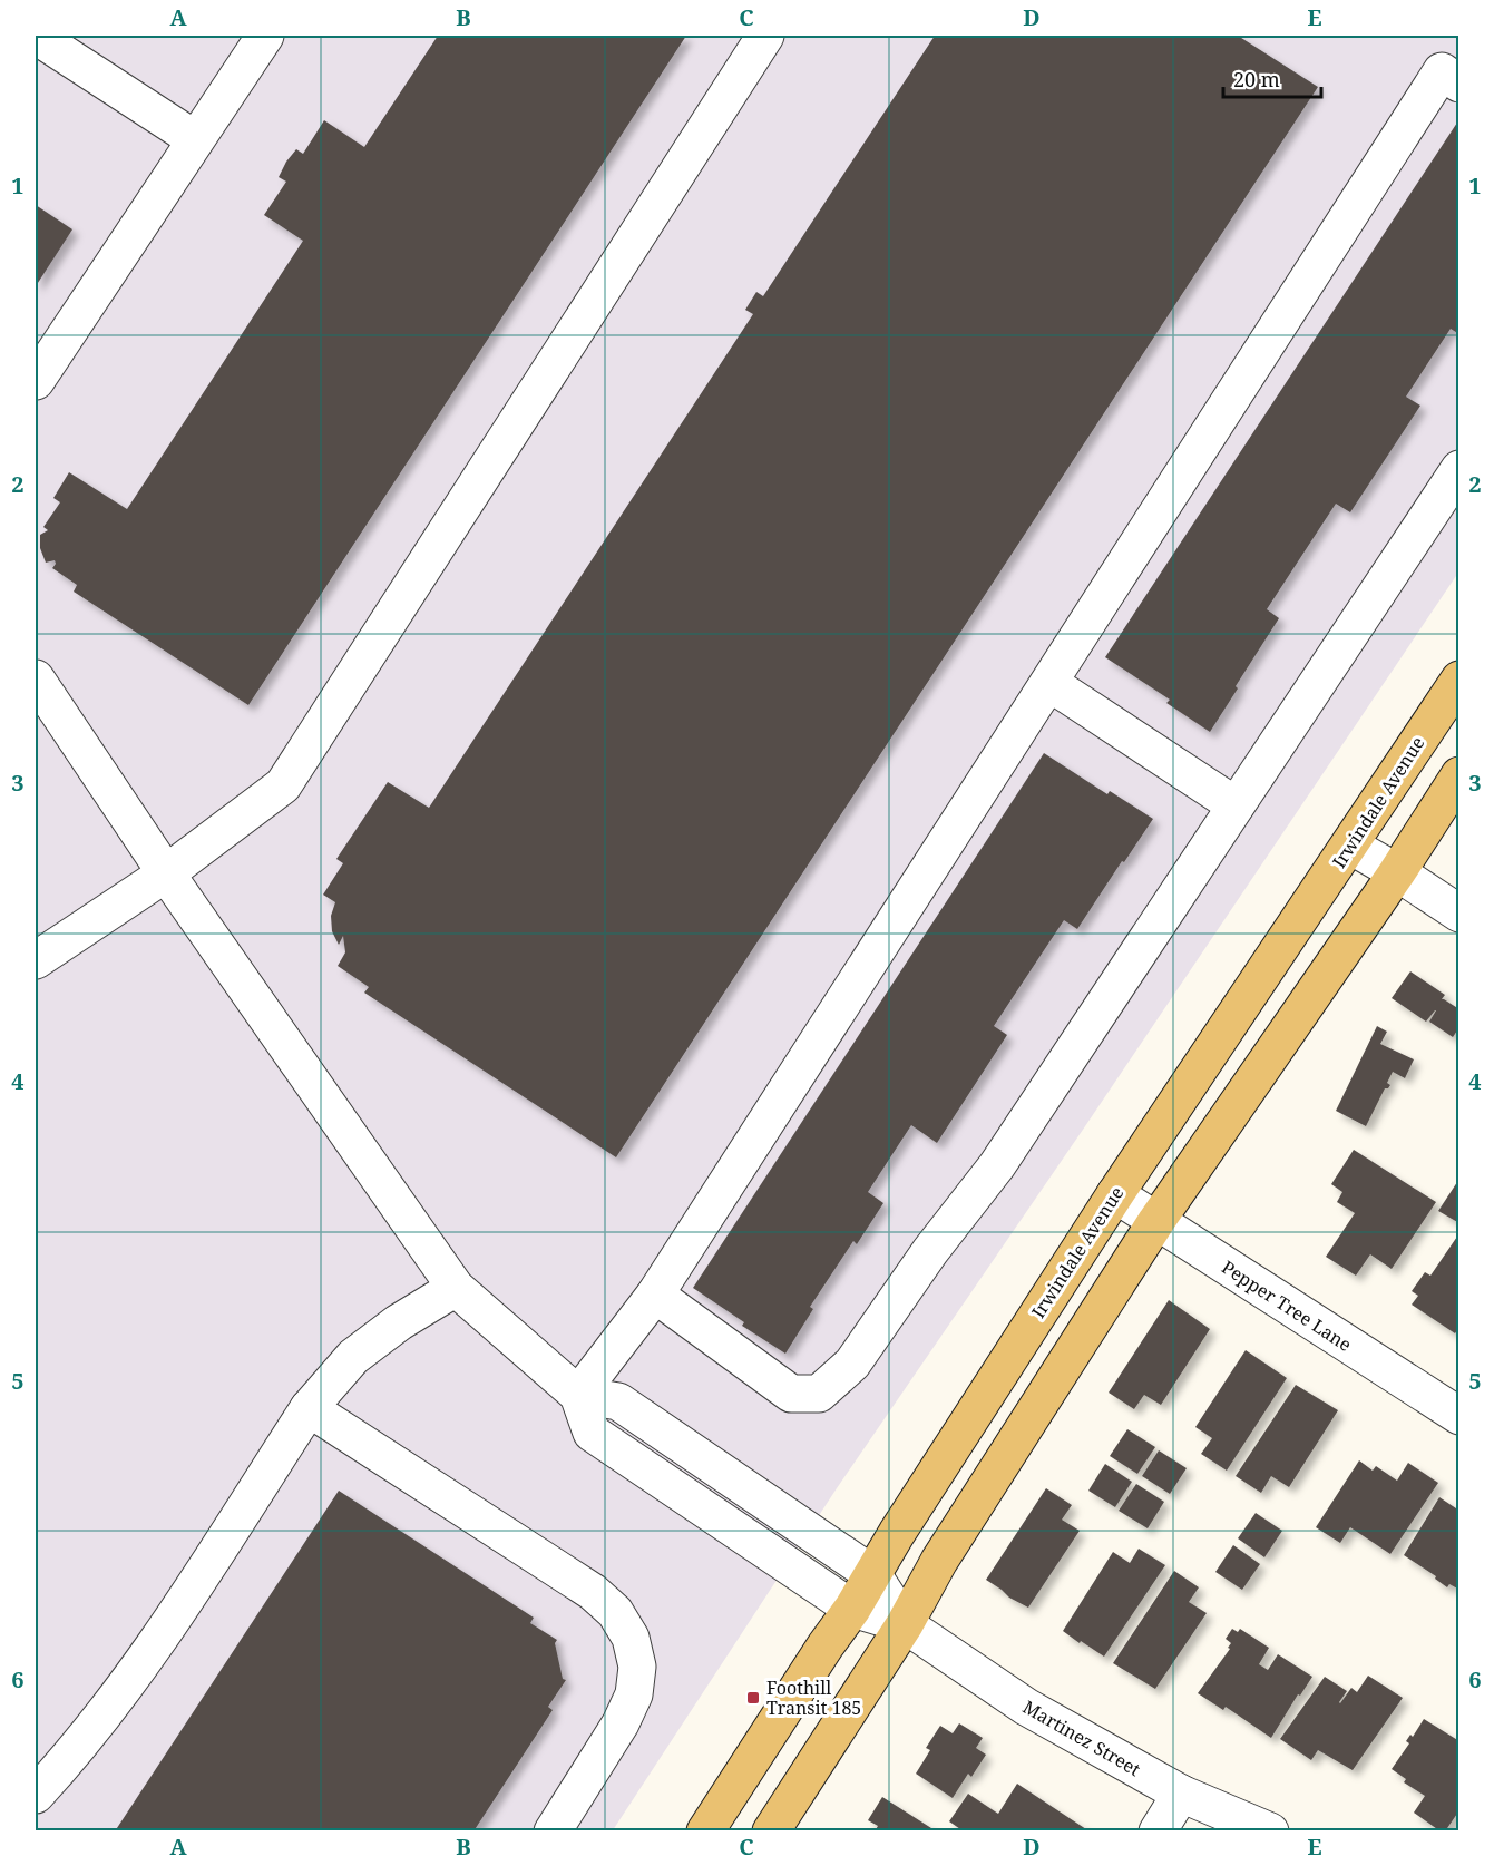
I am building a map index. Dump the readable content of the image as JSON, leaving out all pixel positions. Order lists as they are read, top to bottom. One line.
{"streets":{"main road":["Irwindale Avenue"],"street":["Pepper Tree Lane","Martinez Street"]},"crossings":[["Irwindale Avenue","Pepper Tree Lane"]],"places":{"transit":["Foothill Transit 185"]},"scale_bar":"20 m","grid":{"columns":["A","B","C","D","E"],"rows":["1","2","3","4","5","6"]}}
